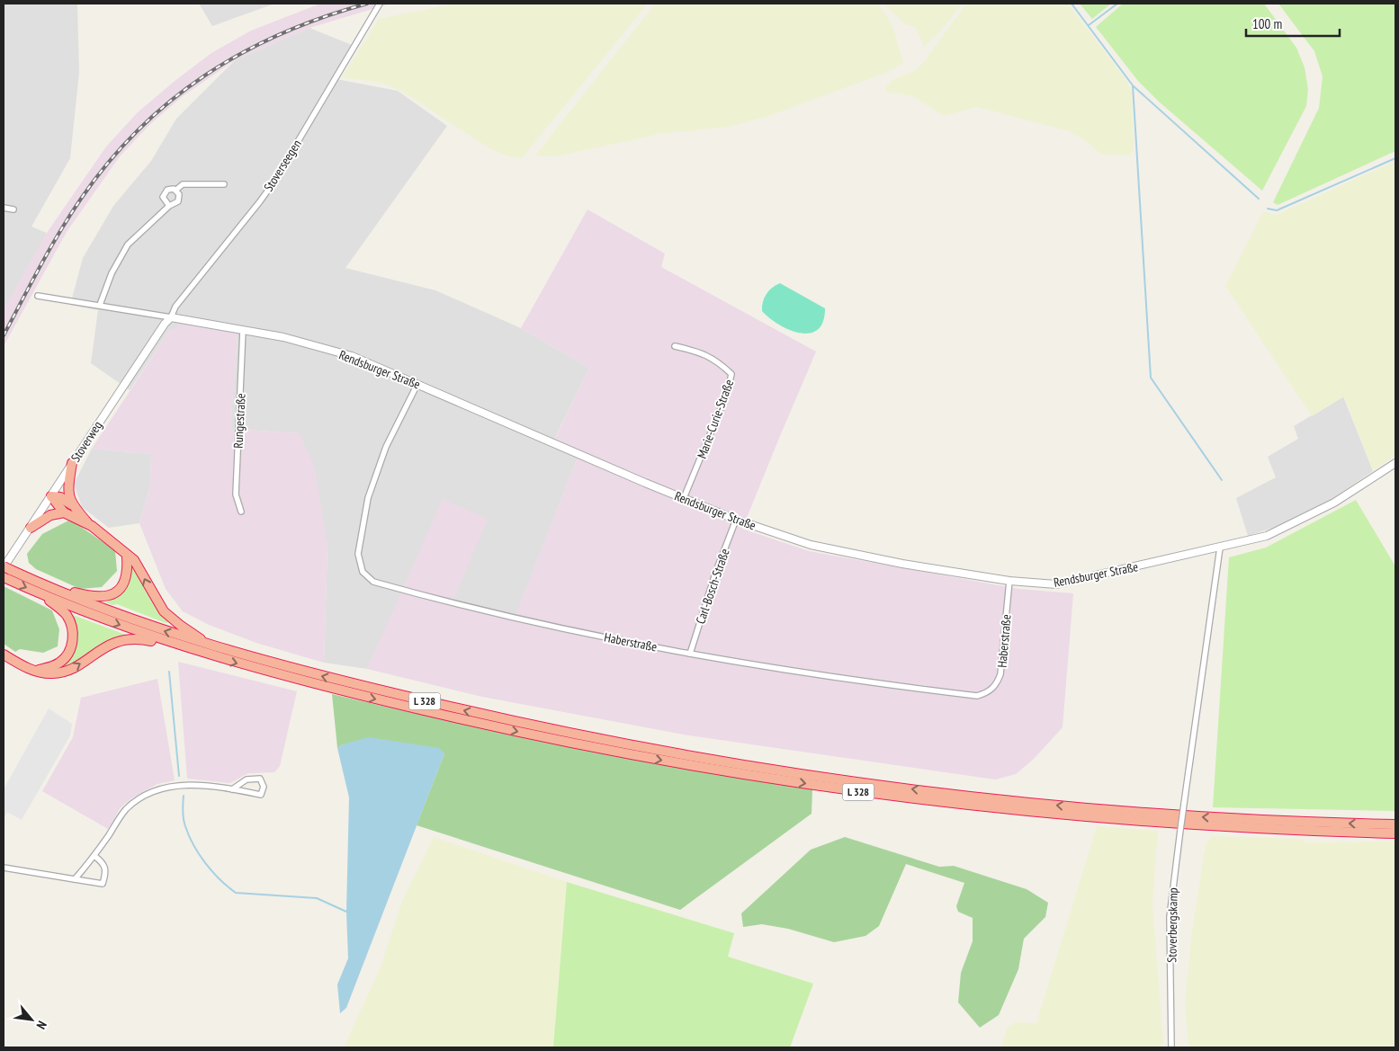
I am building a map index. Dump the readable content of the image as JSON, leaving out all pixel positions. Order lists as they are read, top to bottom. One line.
{"streets":{"highway":["L 328"],"street":["Stoverseegen","Rendsburger Straße","Marie-Curie-Straße","Rungestraße","Stoverweg","Carl-Bosch-Straße","Haberstraße","Stoverbergskamp"]},"crossings":[["Stoverseegen","Rendsburger Straße"],["Stoverseegen","Stoverweg"],["Rendsburger Straße","Marie-Curie-Straße"],["Rendsburger Straße","Rungestraße"],["Rendsburger Straße","Stoverweg"],["Rendsburger Straße","Carl-Bosch-Straße"],["Rendsburger Straße","Haberstraße"],["Rendsburger Straße","Stoverbergskamp"],["Stoverweg","L 328"],["Carl-Bosch-Straße","Haberstraße"]],"scale_bar":"100 m","north":"bottom right"}
